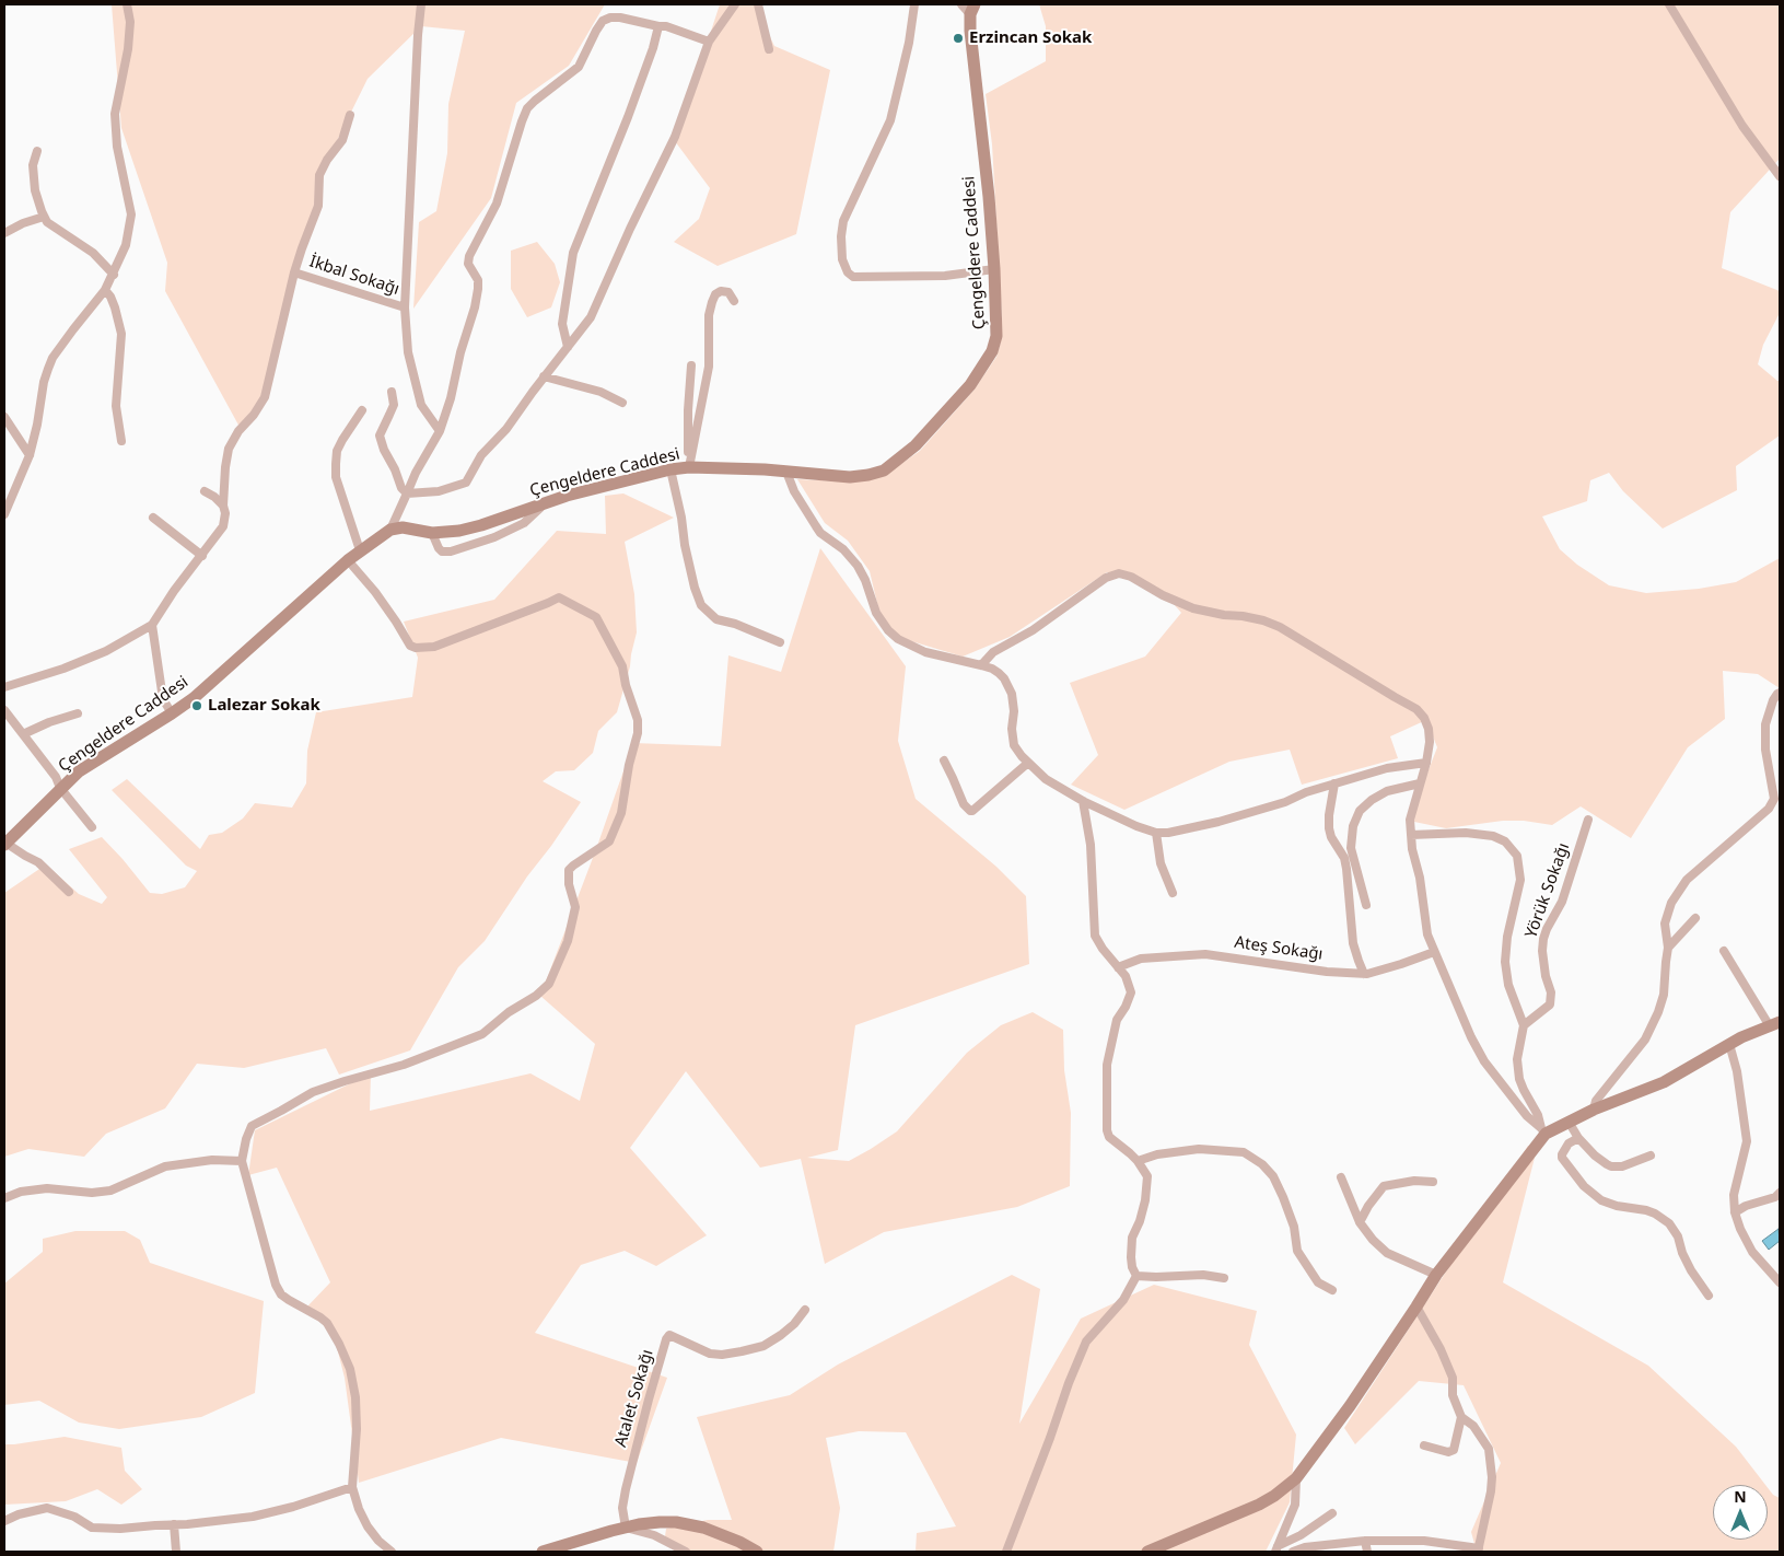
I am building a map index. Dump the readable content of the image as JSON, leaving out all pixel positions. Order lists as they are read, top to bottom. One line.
{"streets":{"main road":["Çengeldere Caddesi"],"street":["İkbal Sokağı","Yörük Sokağı","Ateş Sokağı","Atalet Sokağı"]},"places":["Erzincan Sokak","Lalezar Sokak"],"north":"top"}
